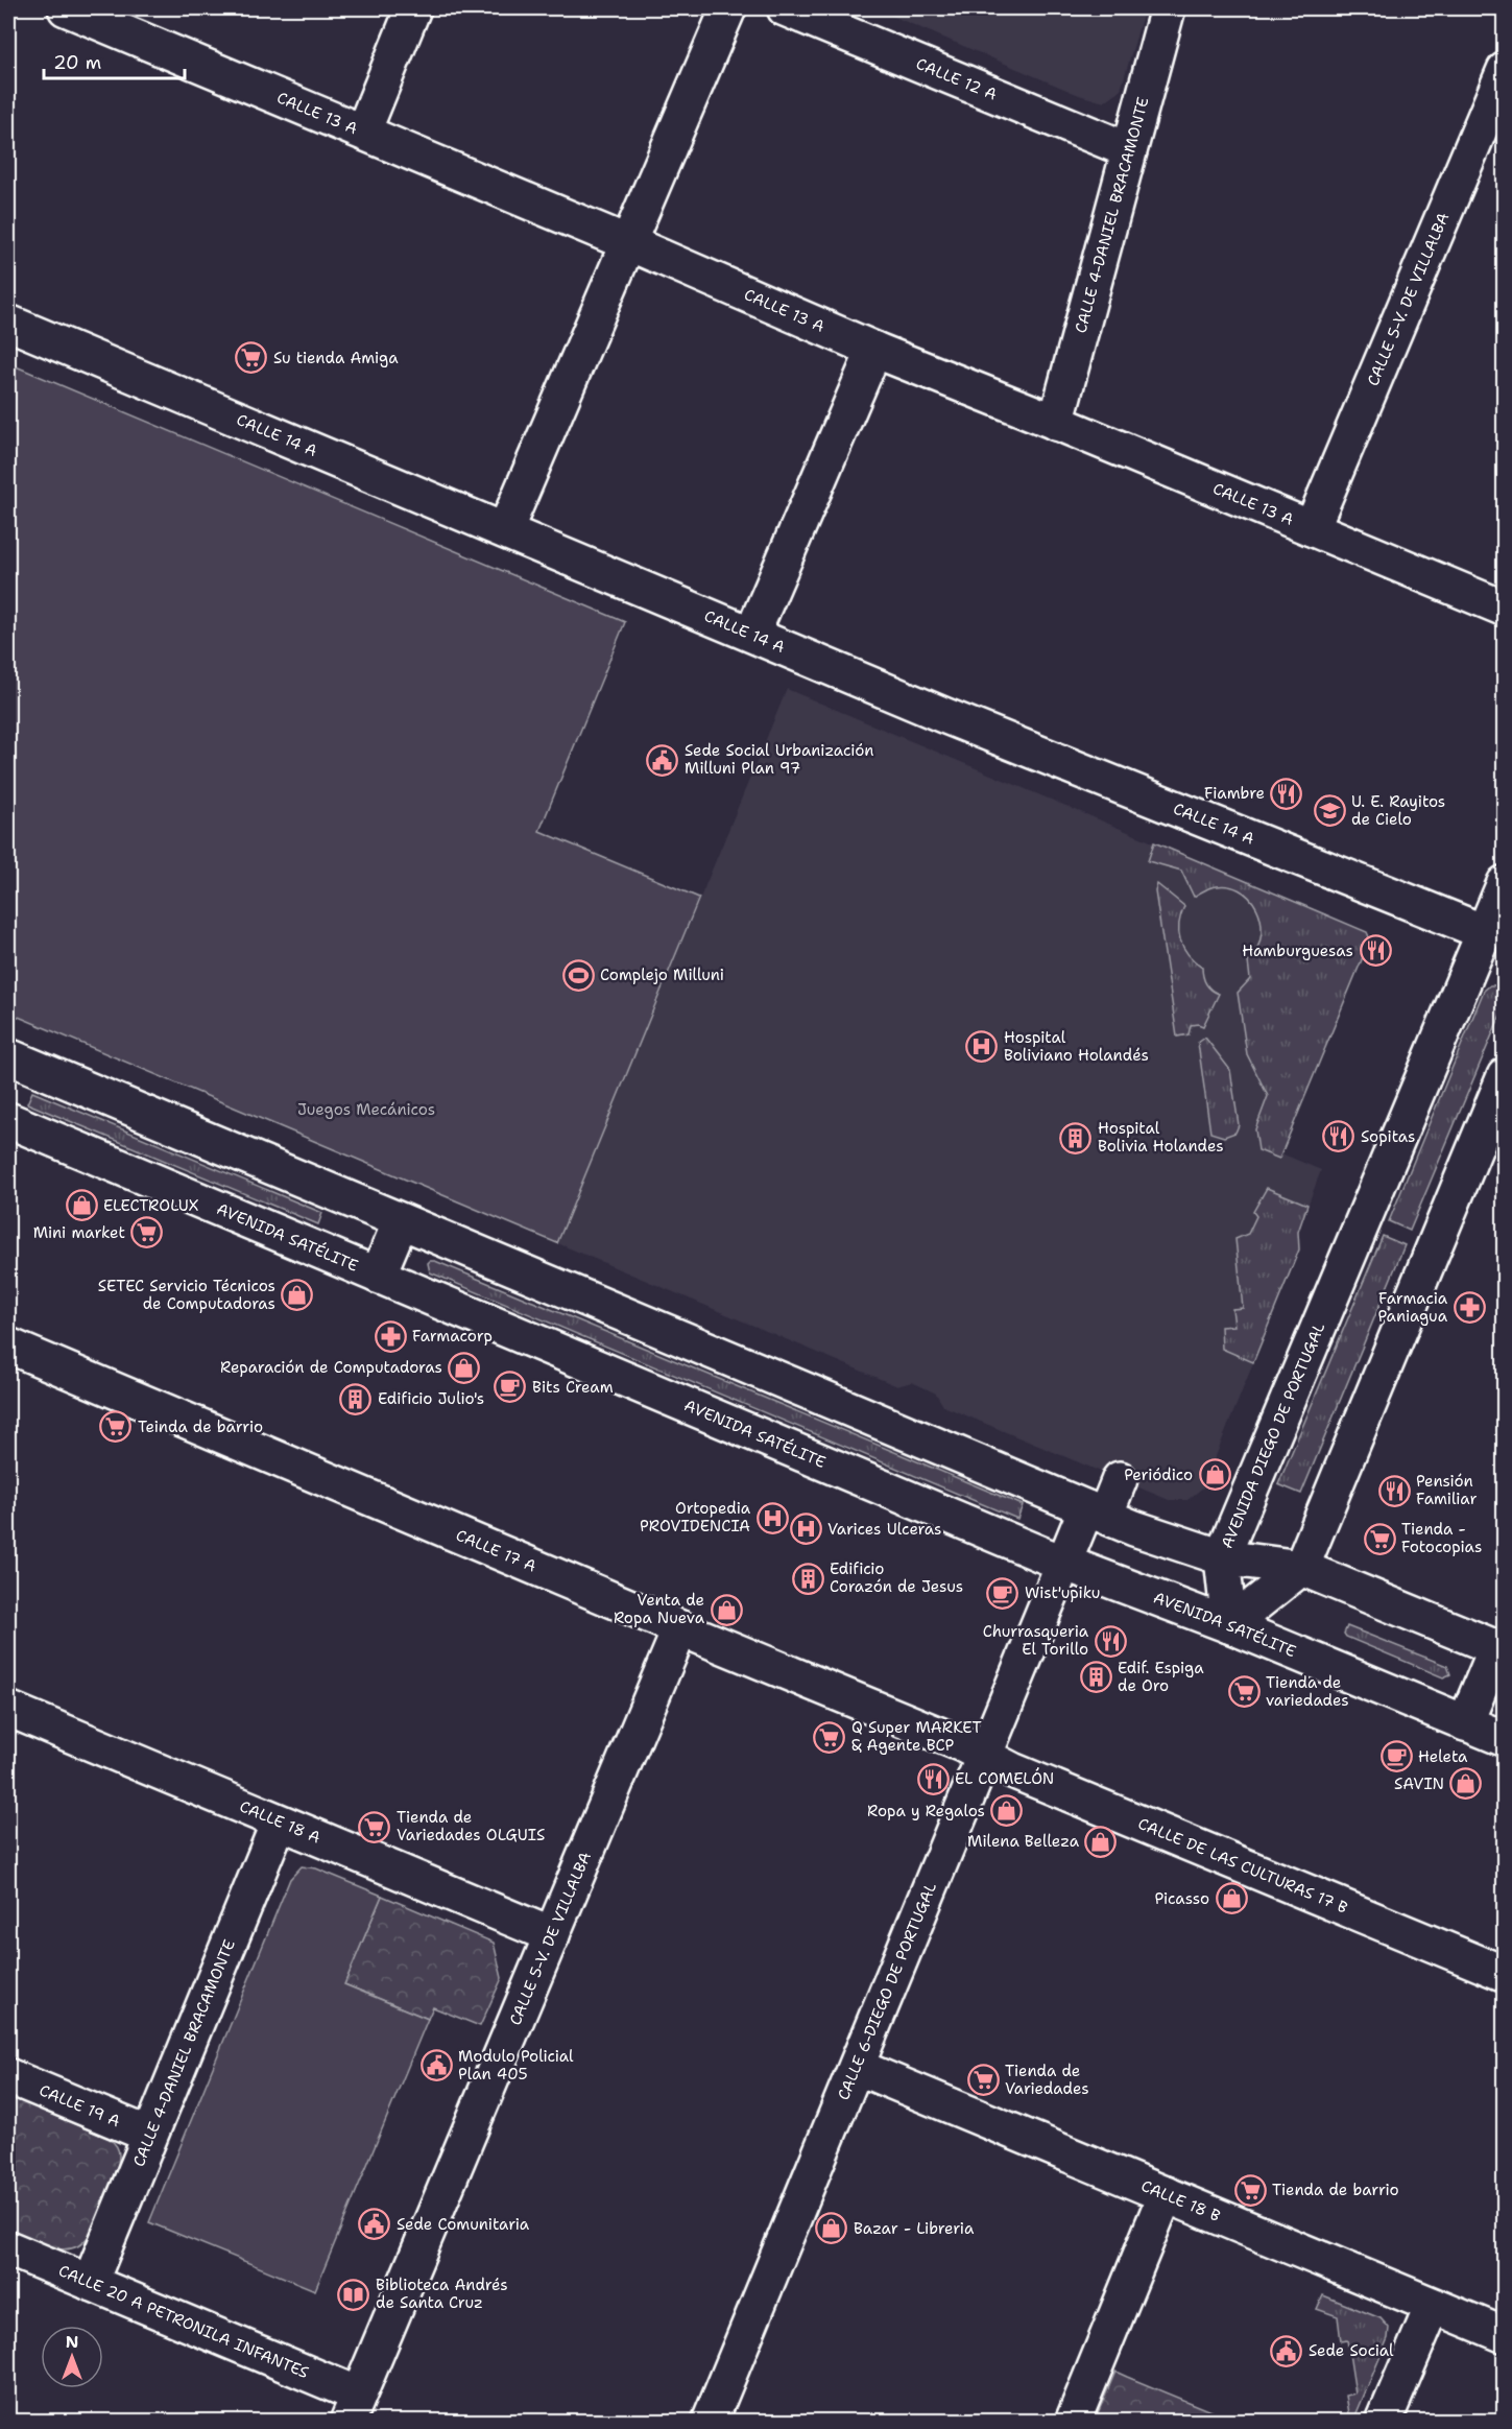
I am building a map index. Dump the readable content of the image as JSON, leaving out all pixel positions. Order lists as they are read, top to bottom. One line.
{"streets":{"street":["CALLE 12 A","CALLE 13 A","CALLE 4-DANIEL BRACAMONTE","CALLE 5-V. DE VILLALBA","CALLE 14 A","AVENIDA SATÉLITE","AVENIDA DIEGO DE PORTUGAL","CALLE 17 A","CALLE 18 A","CALLE DE LAS CULTURAS 17 B","CALLE 6-DIEGO DE PORTUGAL","CALLE 19 A","CALLE 18 B","CALLE 20 A PETRONILA INFANTES"]},"crossings":[["CALLE 12 A","CALLE 4-DANIEL BRACAMONTE"],["CALLE 13 A","CALLE 4-DANIEL BRACAMONTE"],["CALLE 13 A","CALLE 5-V. DE VILLALBA"],["CALLE 4-DANIEL BRACAMONTE","CALLE 18 A"],["CALLE 4-DANIEL BRACAMONTE","CALLE 19 A"],["CALLE 4-DANIEL BRACAMONTE","CALLE 20 A PETRONILA INFANTES"],["CALLE 5-V. DE VILLALBA","CALLE 17 A"],["CALLE 5-V. DE VILLALBA","CALLE 18 A"],["CALLE 5-V. DE VILLALBA","CALLE 20 A PETRONILA INFANTES"],["CALLE 14 A","AVENIDA DIEGO DE PORTUGAL"],["AVENIDA SATÉLITE","AVENIDA DIEGO DE PORTUGAL"],["AVENIDA SATÉLITE","CALLE 6-DIEGO DE PORTUGAL"],["CALLE 17 A","CALLE DE LAS CULTURAS 17 B"],["CALLE 17 A","CALLE 6-DIEGO DE PORTUGAL"],["CALLE DE LAS CULTURAS 17 B","CALLE 6-DIEGO DE PORTUGAL"],["CALLE 6-DIEGO DE PORTUGAL","CALLE 18 B"]],"parks":["Juegos Mecánicos"],"places":{"supermarket":["Su tienda Amiga","Mini market","Teinda de barrio","Tienda - Fotocopias","Tienda de variedades","Q Super MARKET & Agente BCP","Tienda de Variedades OLGUIS","Tienda de Variedades","Tienda de barrio"],"public building":["Sede Social Urbanización Milluni Plan 97","Modulo Policial Plan 405","Sede Comunitaria","Sede Social"],"restaurant":["Fiambre","Hamburguesas","Sopitas","Pensión Familiar","Churrasqueria El Torillo","EL COMELÓN"],"school or university":["U. E. Rayitos de Cielo"],"sports":["Complejo Milluni"],"hospital":["Hospital Boliviano Holandés","Ortopedia PROVIDENCIA","Varices Ulceras"],"building":["Hospital Bolivia Holandes","Edificio Julio's","Edificio Corazón de Jesus","Edif. Espiga de Oro"],"shop":["ELECTROLUX","SETEC Servicio Técnicos de Computadoras","Reparación de Computadoras","Periódico","Venta de Ropa Nueva","SAVIN","Ropa y Regalos","Milena Belleza","Picasso","Bazar - Libreria"],"pharmacy":["Farmacia Paniagua","Farmacorp"],"cafe":["Bits Cream","Wist'upiku","Heleta"],"library":["Biblioteca Andrés de Santa Cruz"]},"scale_bar":"20 m","north":"top"}
